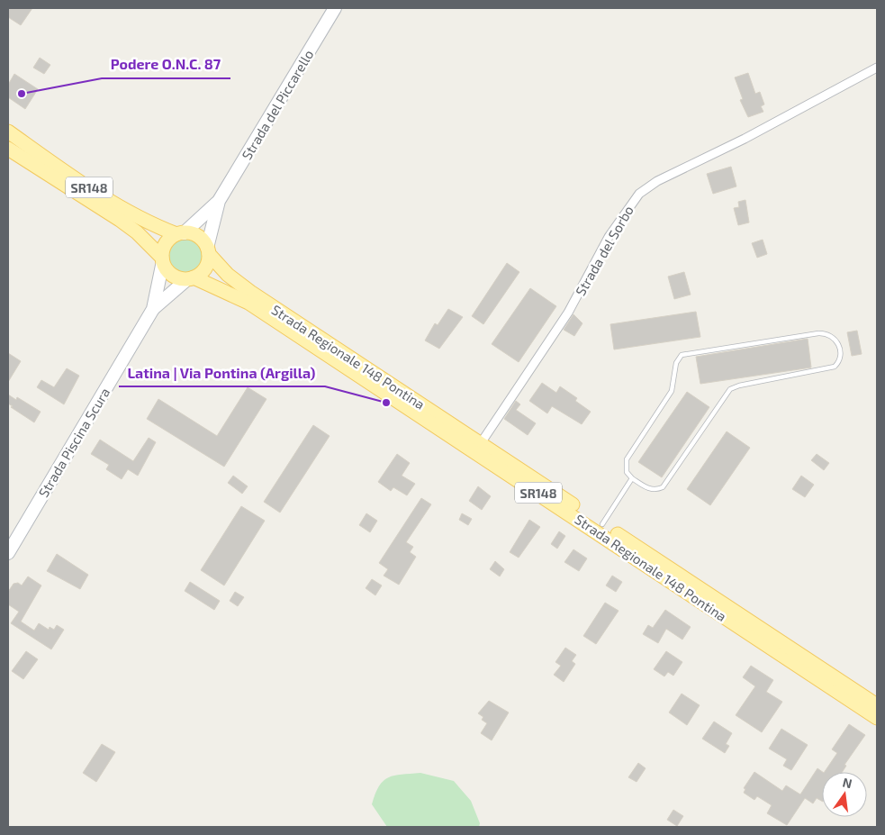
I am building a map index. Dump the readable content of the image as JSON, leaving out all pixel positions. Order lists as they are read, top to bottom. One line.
{"streets":{"main road":["SR148","Strada Regionale 148 Pontina"],"street":["Strada del Piccarello","Strada del Sorbo","Strada Piscina Scura"]},"crossings":[["Strada del Piccarello","Strada Regionale 148 Pontina"],["Strada del Piccarello","Strada Piscina Scura"],["Strada del Sorbo","Strada Regionale 148 Pontina"],["Strada Regionale 148 Pontina","Strada Piscina Scura"]],"places":["Podere O.N.C. 87","Latina | Via Pontina (Argilla)"],"north":"top"}
